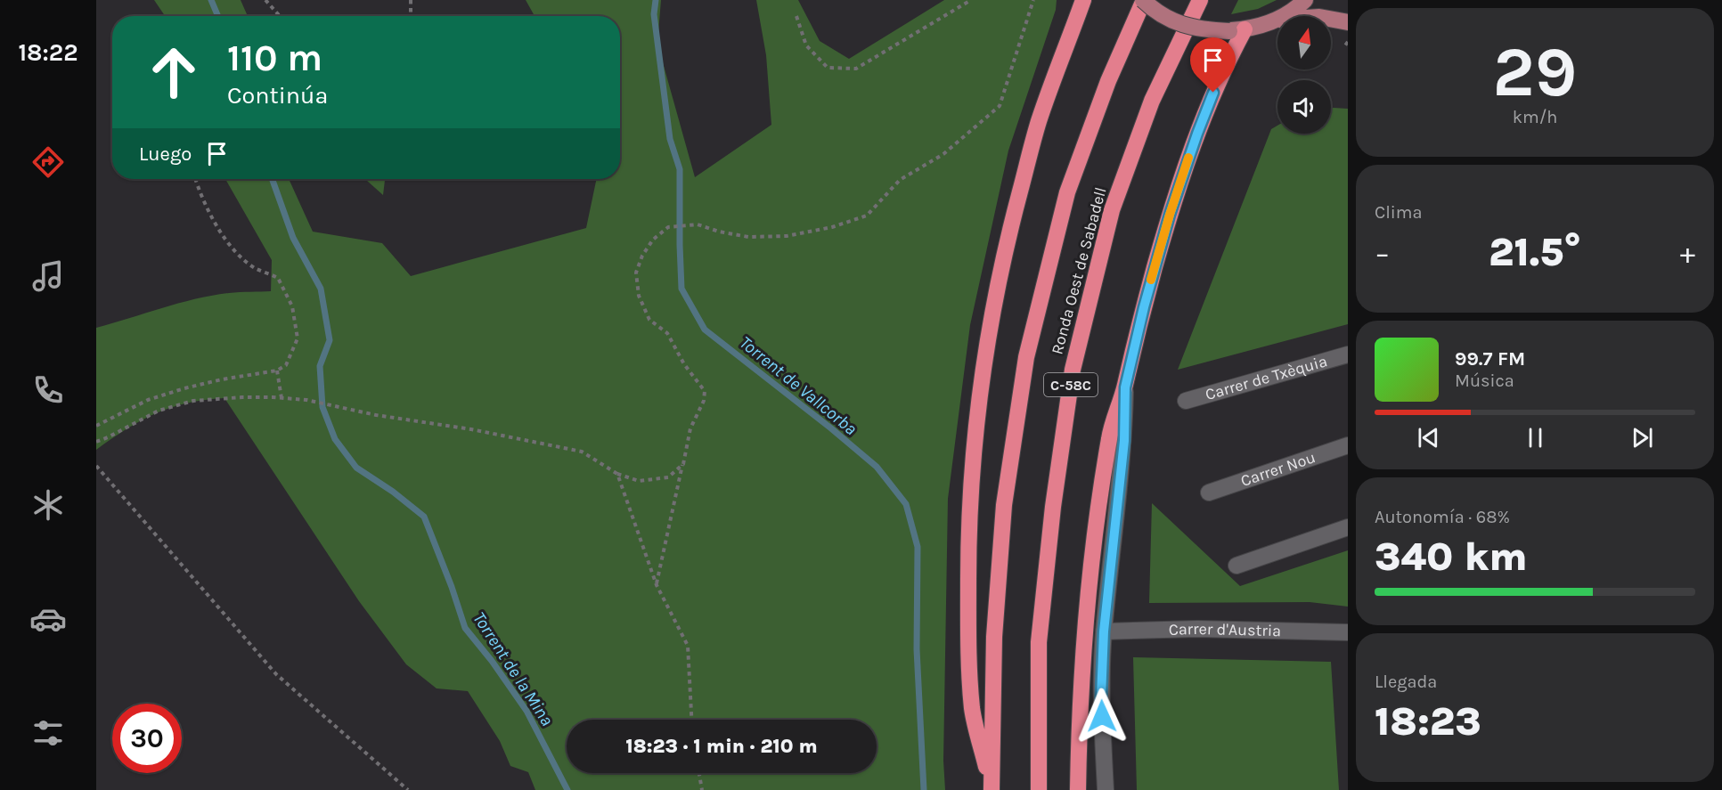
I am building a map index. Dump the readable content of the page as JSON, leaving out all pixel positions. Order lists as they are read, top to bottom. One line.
{"streets":{"highway":["Ronda Oest de Sabadell","C-58C"],"street":["Carrer de Txèquia","Carrer Nou","Carrer d'Austria"]},"water":["Torrent de Vallcorba","Torrent de la Mina"],"north":"top","page":{"tabs":"18:22","tile":[["29","km/h"],"Clima",["Autonomía · 68%","340 km"],["Llegada","18:23"]],"turn":["110 m","Continúa"],"then":"Luego","heat":["−","21.5°","+"],"song":["99.7 FM","Música"],"limit":"30","trip":"18:23 · 1 min · 210 m"}}
